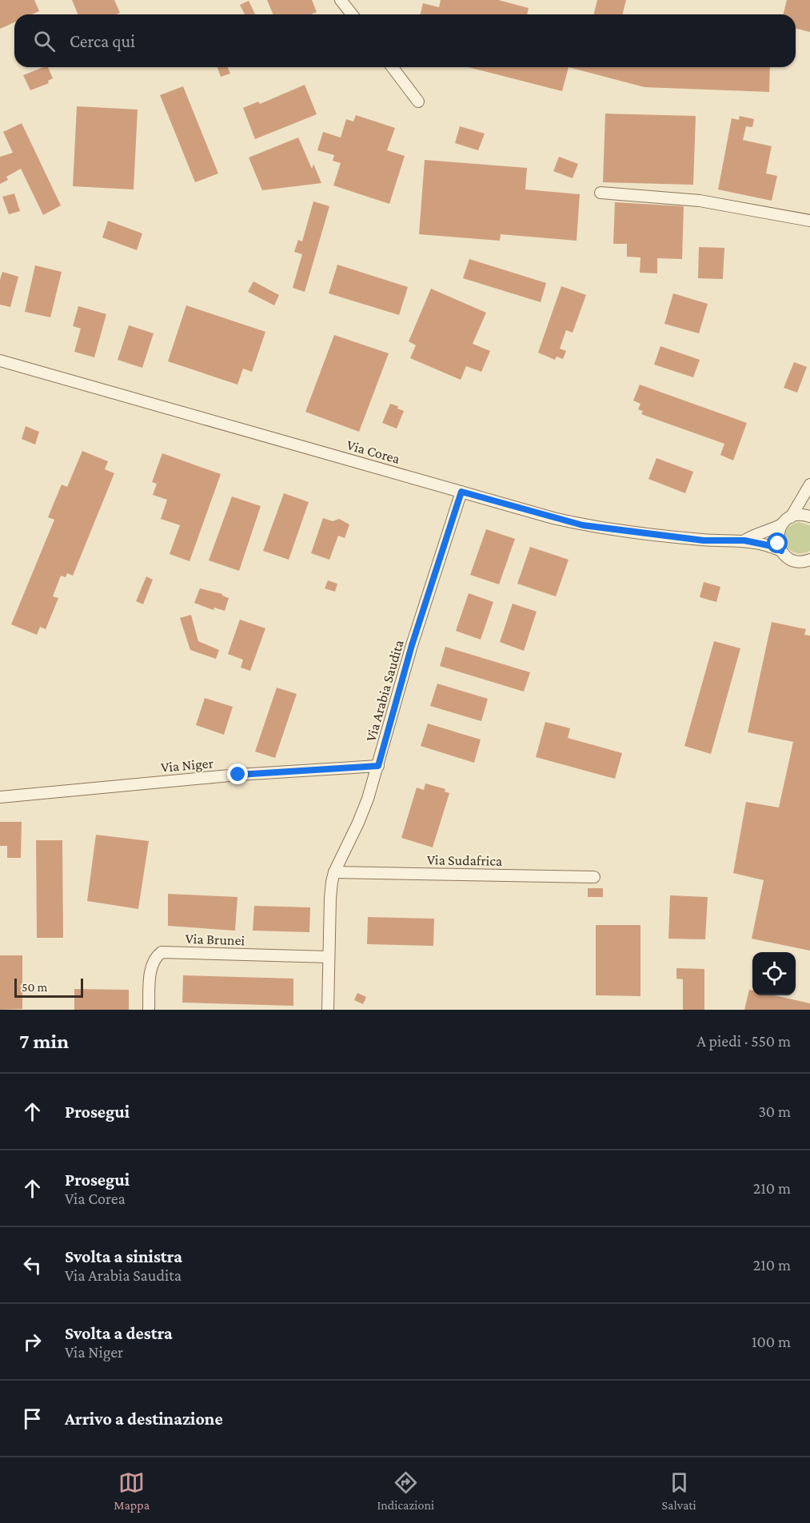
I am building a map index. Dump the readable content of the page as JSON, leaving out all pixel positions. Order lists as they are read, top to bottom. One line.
{"streets":{"street":["Via Corea","Via Arabia Saudita","Via Niger","Via Sudafrica","Via Brunei"]},"crossings":[["Via Corea","Via Arabia Saudita"],["Via Arabia Saudita","Via Niger"],["Via Arabia Saudita","Via Sudafrica"],["Via Arabia Saudita","Via Brunei"]],"scale_bar":"50 m","page":{"search":"Cerca qui","scale":"50 m","heading":["7 min","A piedi · 550 m"],"list":[["Prosegui","30 m"],["Prosegui","Via Corea","210 m"],["Svolta a sinistra","Via Arabia Saudita","210 m"],["Svolta a destra","Via Niger","100 m"],"Arrivo a destinazione"],"nav":["Mappa","Indicazioni","Salvati"]}}
